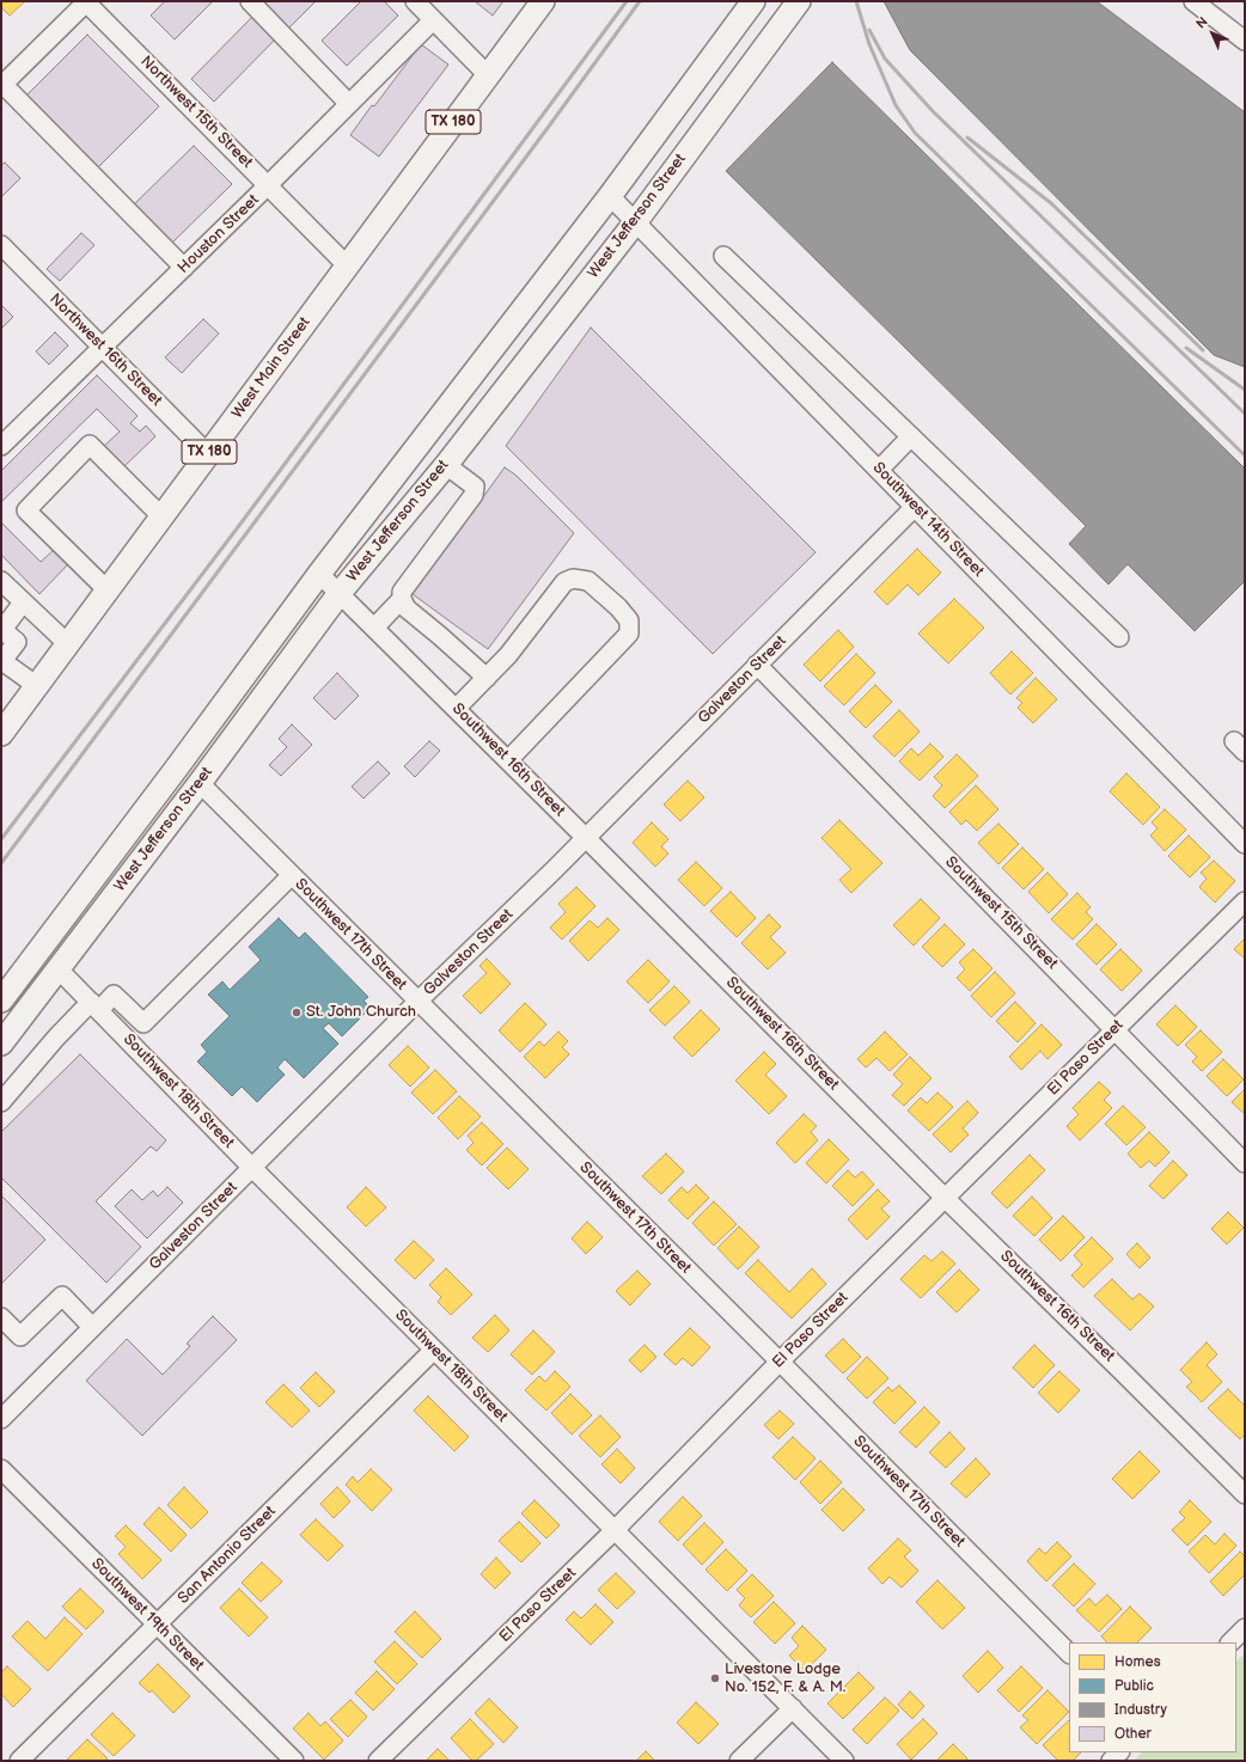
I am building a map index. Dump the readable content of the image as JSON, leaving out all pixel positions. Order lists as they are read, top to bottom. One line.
{"streets":{"main road":["TX 180","West Jefferson Street","West Main Street"],"street":["Northwest 15th Street","Houston Street","Northwest 16th Street","Southwest 14th Street","Galveston Street","Southwest 16th Street","Southwest 15th Street","Southwest 17th Street","El Paso Street","Southwest 18th Street","San Antonio Street","Southwest 19th Street"]},"crossings":[["Northwest 15th Street","Houston Street"],["Northwest 15th Street","West Main Street"],["West Jefferson Street","Southwest 14th Street"],["West Jefferson Street","Southwest 16th Street"],["West Jefferson Street","Southwest 17th Street"],["West Jefferson Street","Southwest 18th Street"],["Houston Street","Northwest 16th Street"],["Northwest 16th Street","West Main Street"],["Southwest 14th Street","Galveston Street"],["Galveston Street","Southwest 16th Street"],["Galveston Street","Southwest 15th Street"],["Galveston Street","Southwest 17th Street"],["Galveston Street","Southwest 18th Street"],["Southwest 16th Street","El Paso Street"],["Southwest 15th Street","El Paso Street"],["Southwest 17th Street","El Paso Street"],["El Paso Street","Southwest 18th Street"],["Southwest 18th Street","San Antonio Street"],["San Antonio Street","Southwest 19th Street"]],"places":["St. John Church","Livestone Lodge No. 152, F. & A. M."],"legend":["Homes","Public","Industry","Other"],"north":"top left"}
